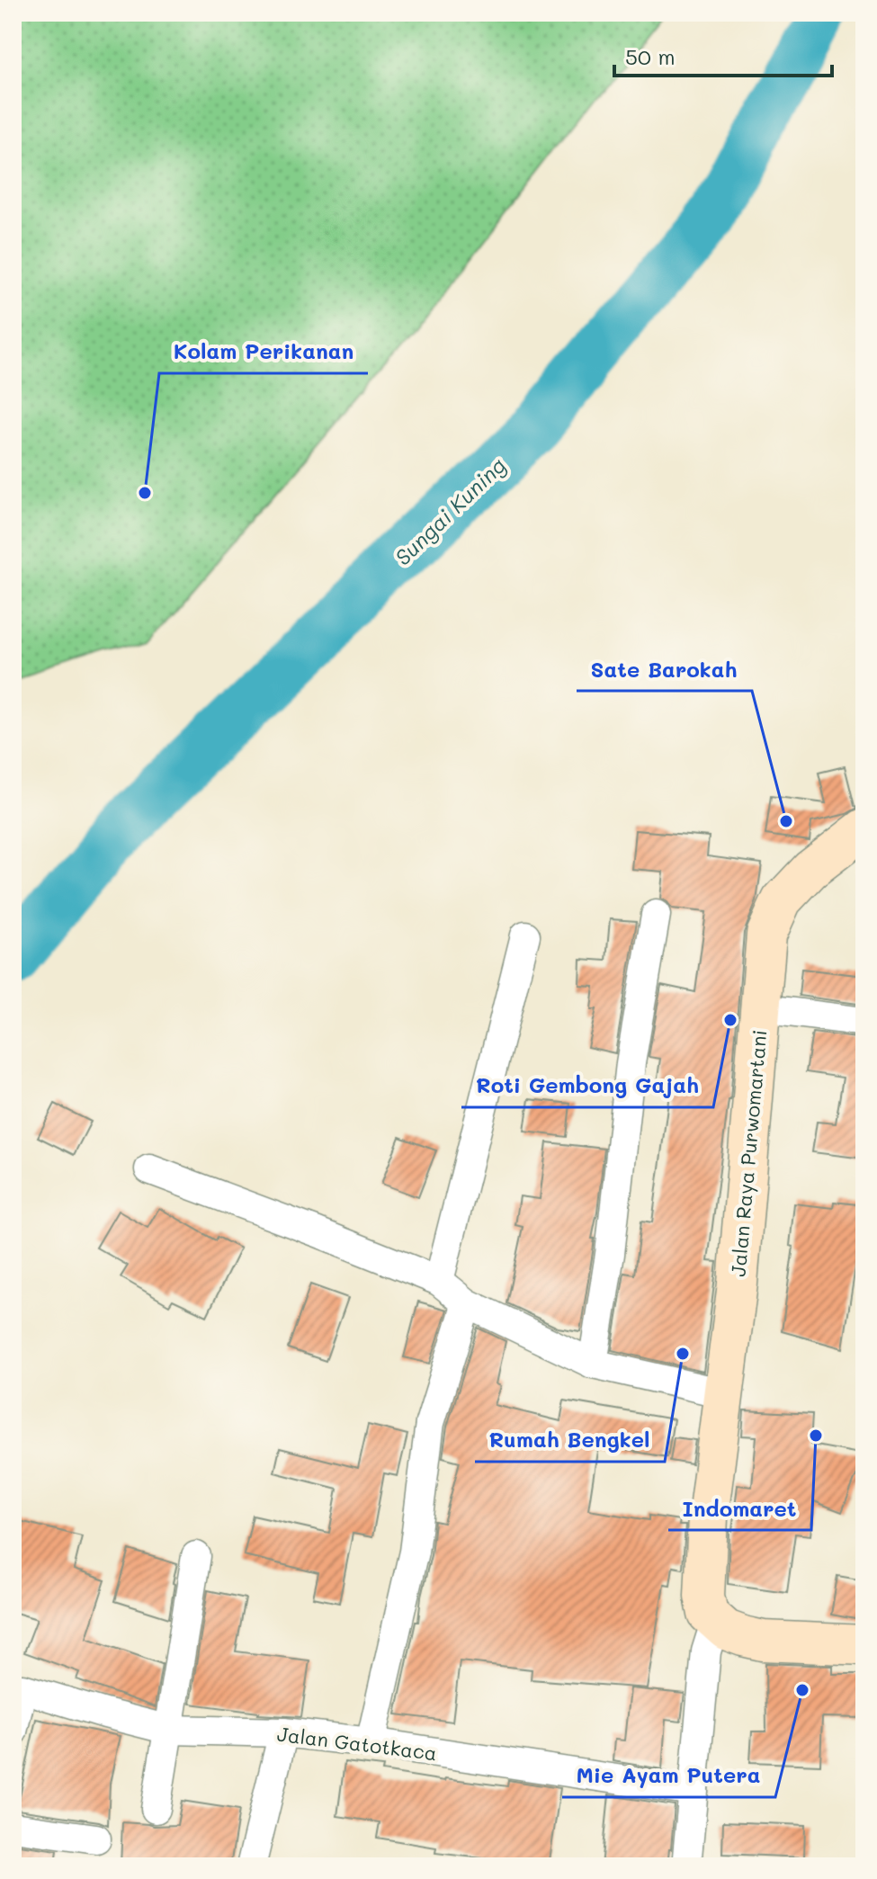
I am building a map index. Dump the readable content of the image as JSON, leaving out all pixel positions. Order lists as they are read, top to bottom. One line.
{"streets":{"street":["Jalan Raya Purwomartani","Jalan Gatotkaca"]},"water":["Sungai Kuning"],"places":["Kolam Perikanan","Sate Barokah","Roti Gembong Gajah","Rumah Bengkel","Indomaret","Mie Ayam Putera"],"scale_bar":"50 m"}
